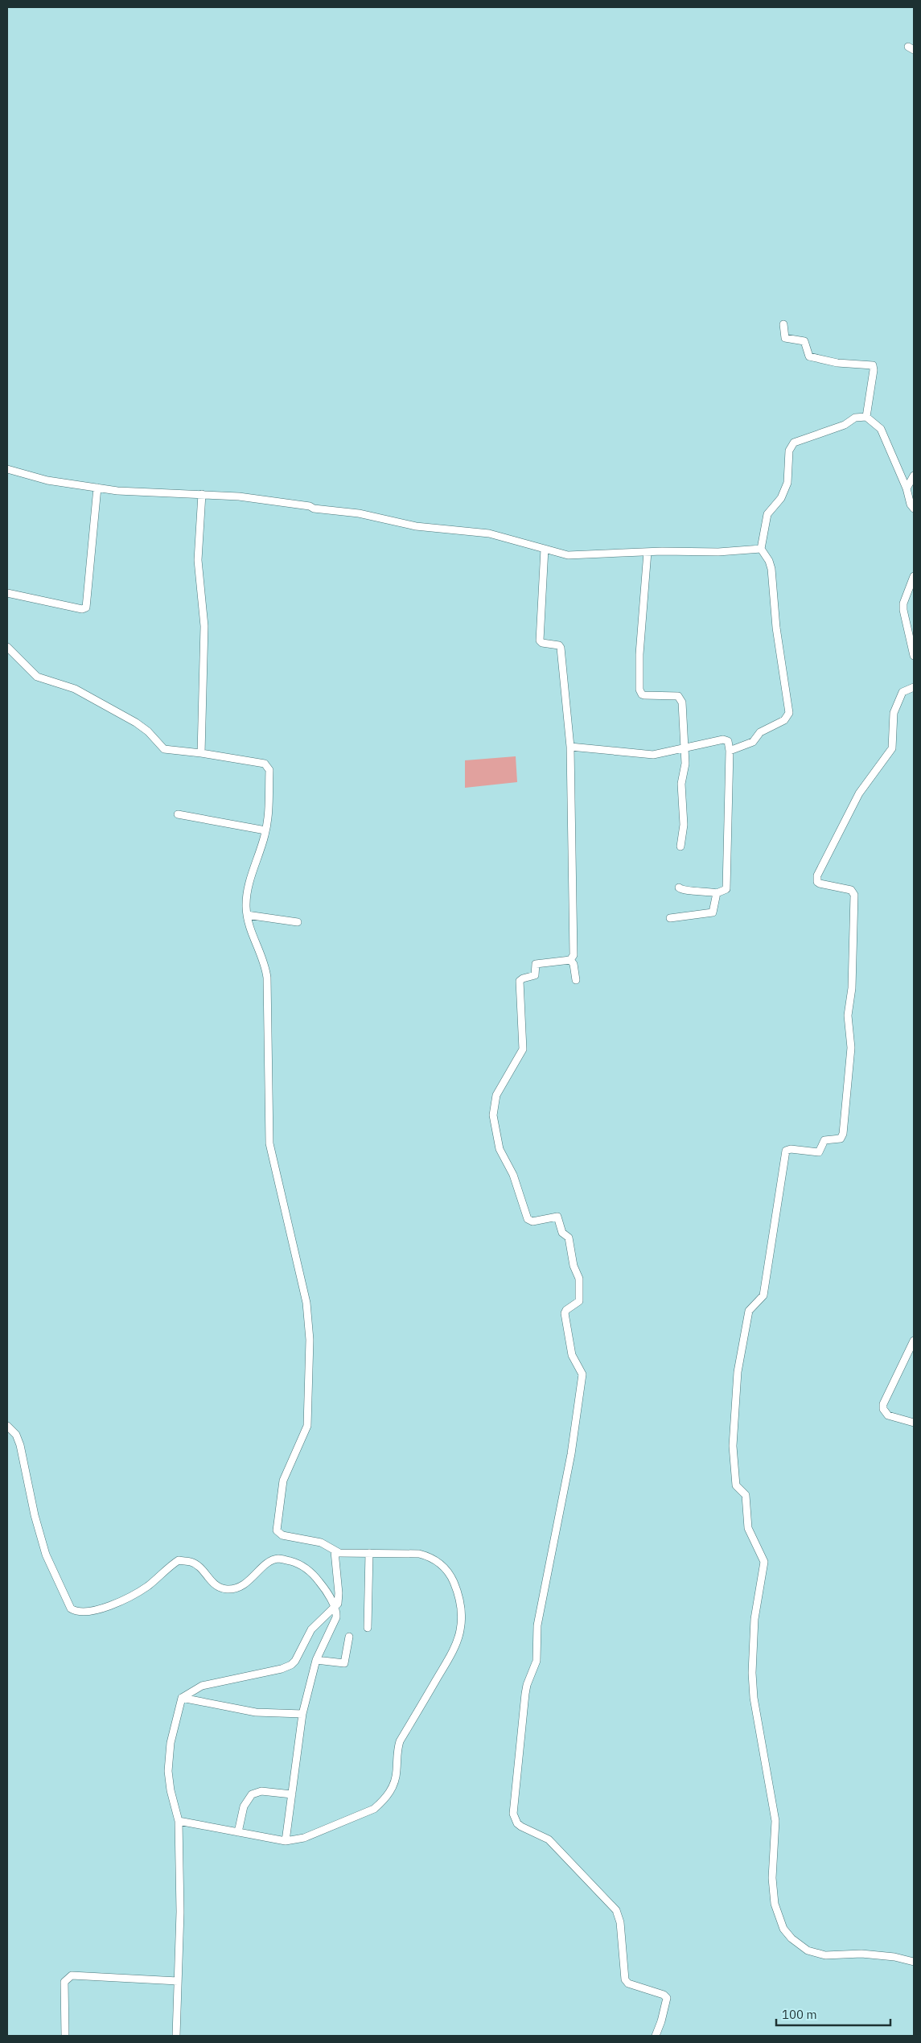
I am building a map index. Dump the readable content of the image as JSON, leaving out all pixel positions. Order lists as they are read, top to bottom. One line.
{"scale_bar":"100 m"}
